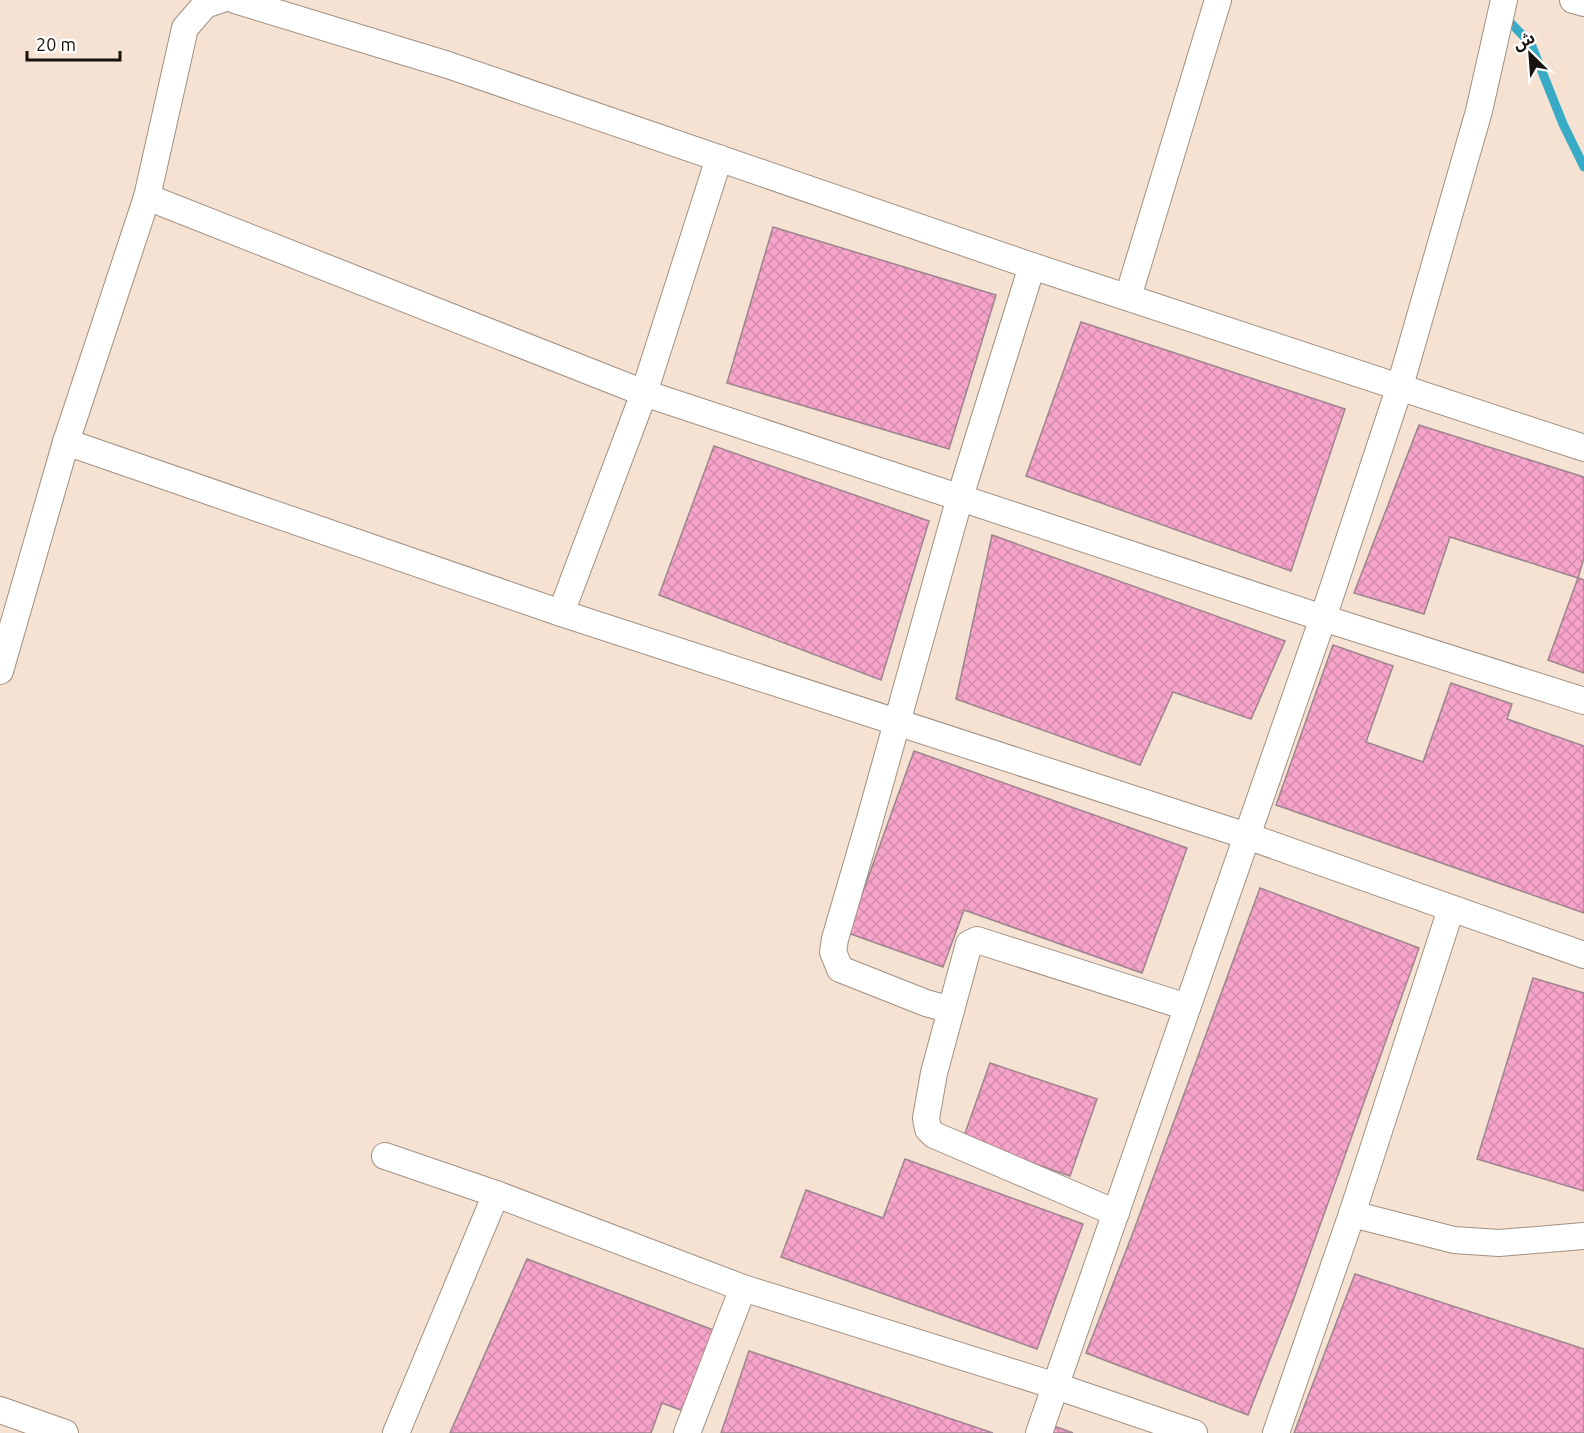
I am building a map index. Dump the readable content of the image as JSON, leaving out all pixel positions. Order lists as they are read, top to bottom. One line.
{"scale_bar":"20 m","north":"top left"}
